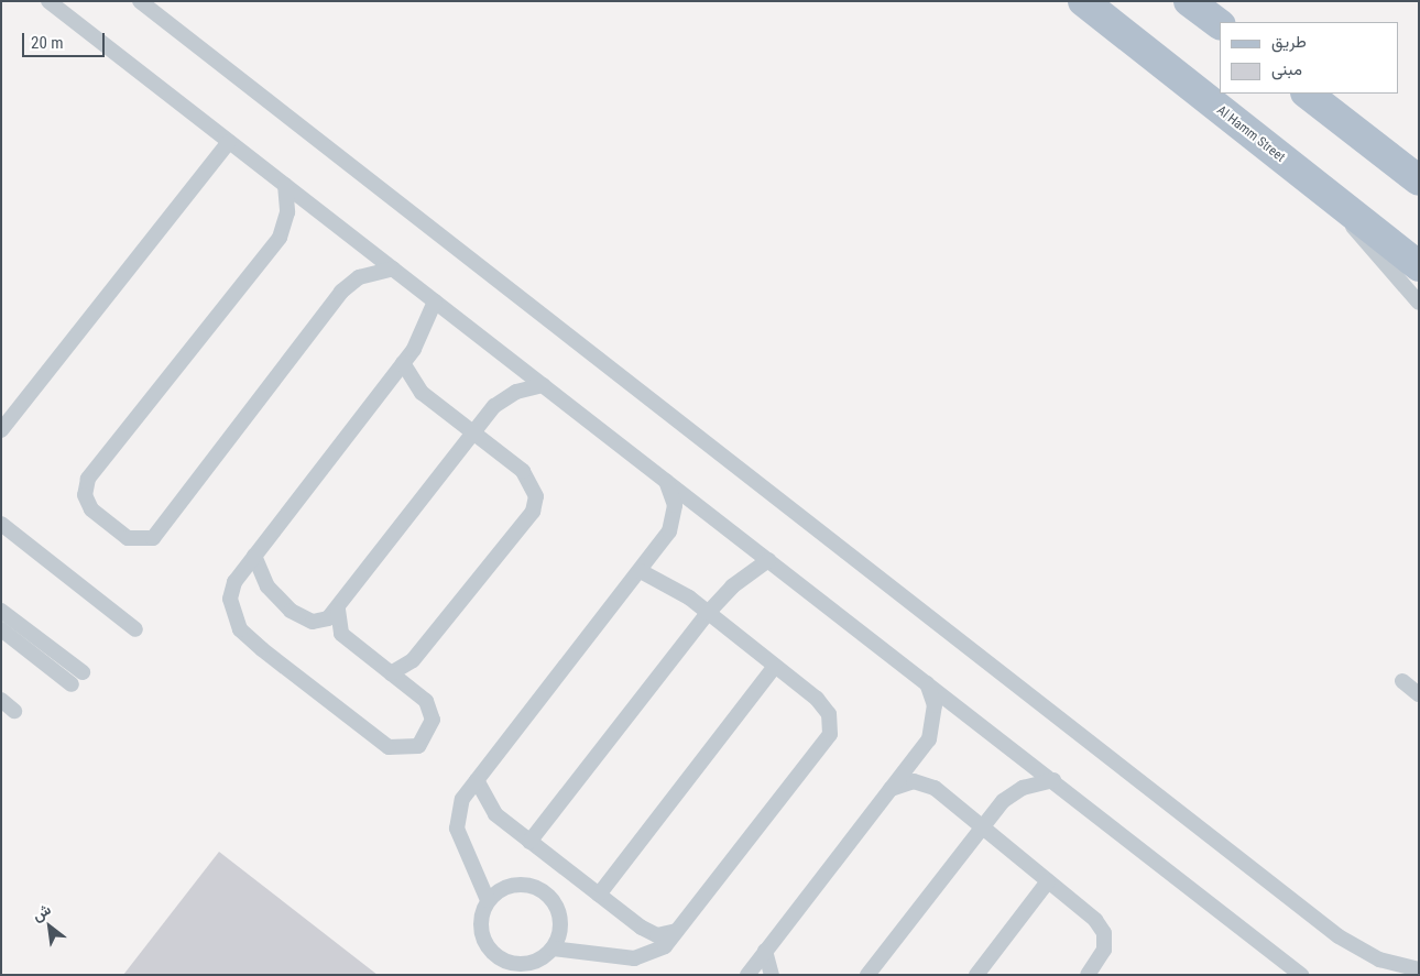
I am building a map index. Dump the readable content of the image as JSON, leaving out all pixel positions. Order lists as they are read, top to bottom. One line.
{"streets":{"main road":["Al Hamm Street"]},"legend":["طريق","مبنى"],"scale_bar":"20 m","north":"top left"}
